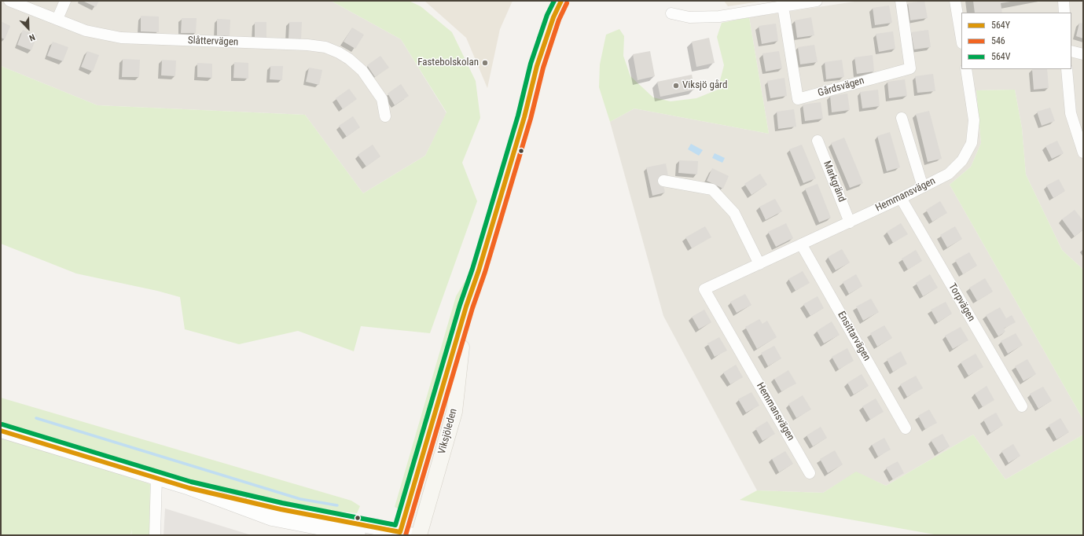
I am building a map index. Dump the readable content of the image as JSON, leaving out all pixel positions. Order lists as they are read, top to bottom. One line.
{"streets":{"main road":["Viksjöleden"],"street":["Slåttervägen","Gårdsvägen","Markgränd","Hemmansvägen","Torpvägen","Ensittarvägen"]},"crossings":[["Markgränd","Hemmansvägen"],["Hemmansvägen","Torpvägen"],["Hemmansvägen","Ensittarvägen"]],"places":["Fastebolskolan","Viksjö gård"],"lines":["transit line 564Y","transit line 564V","transit line 546"],"legend":["564Y","546","564V"],"north":"bottom right"}
